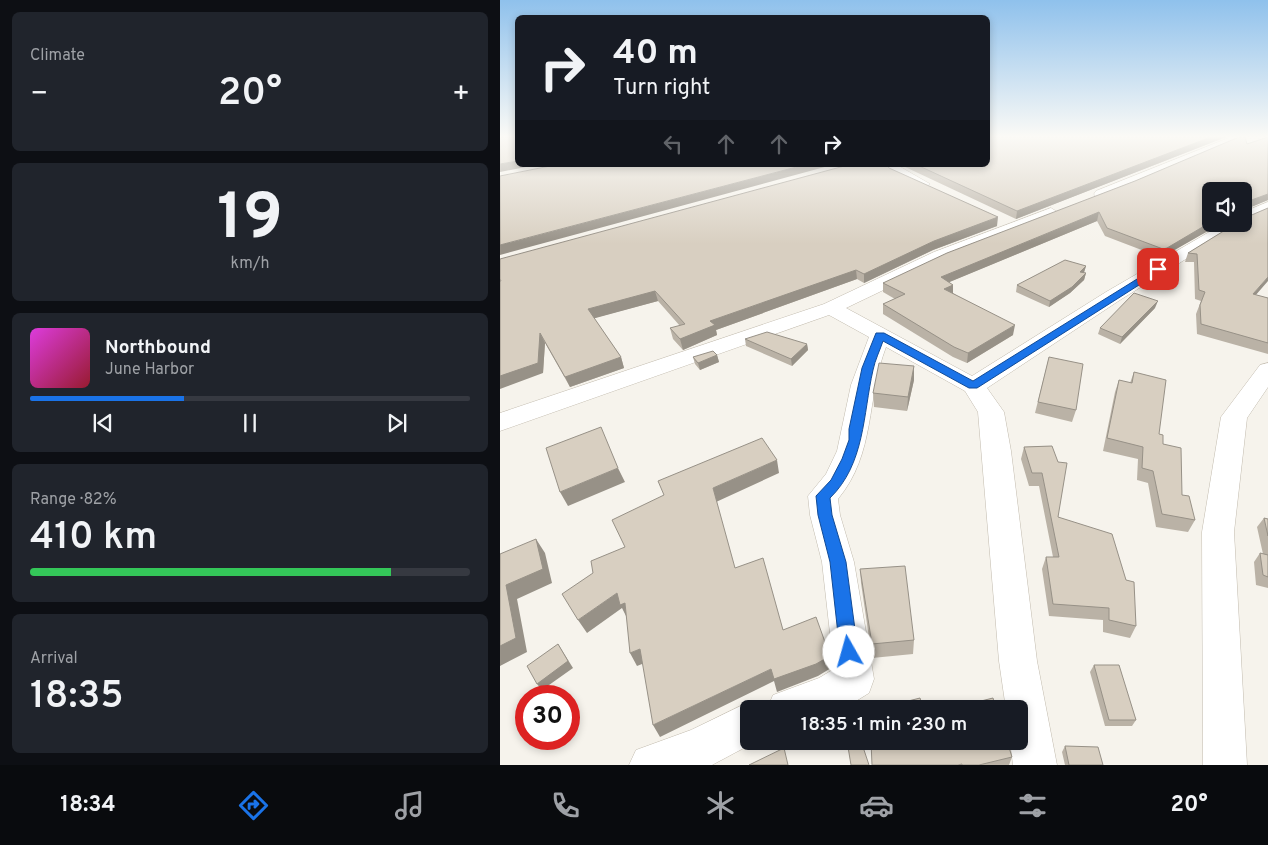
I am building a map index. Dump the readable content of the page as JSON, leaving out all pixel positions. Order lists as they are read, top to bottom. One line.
{"page":{"tile":["Climate",["19","km/h"],["Range · 82%","410 km"],["Arrival","18:35"]],"turn":["40 m","Turn right"],"heat":["−","20°","+"],"song":["Northbound","June Harbor"],"limit":"30","trip":"18:35 · 1 min · 230 m","tabs":["18:34","20°"]}}
